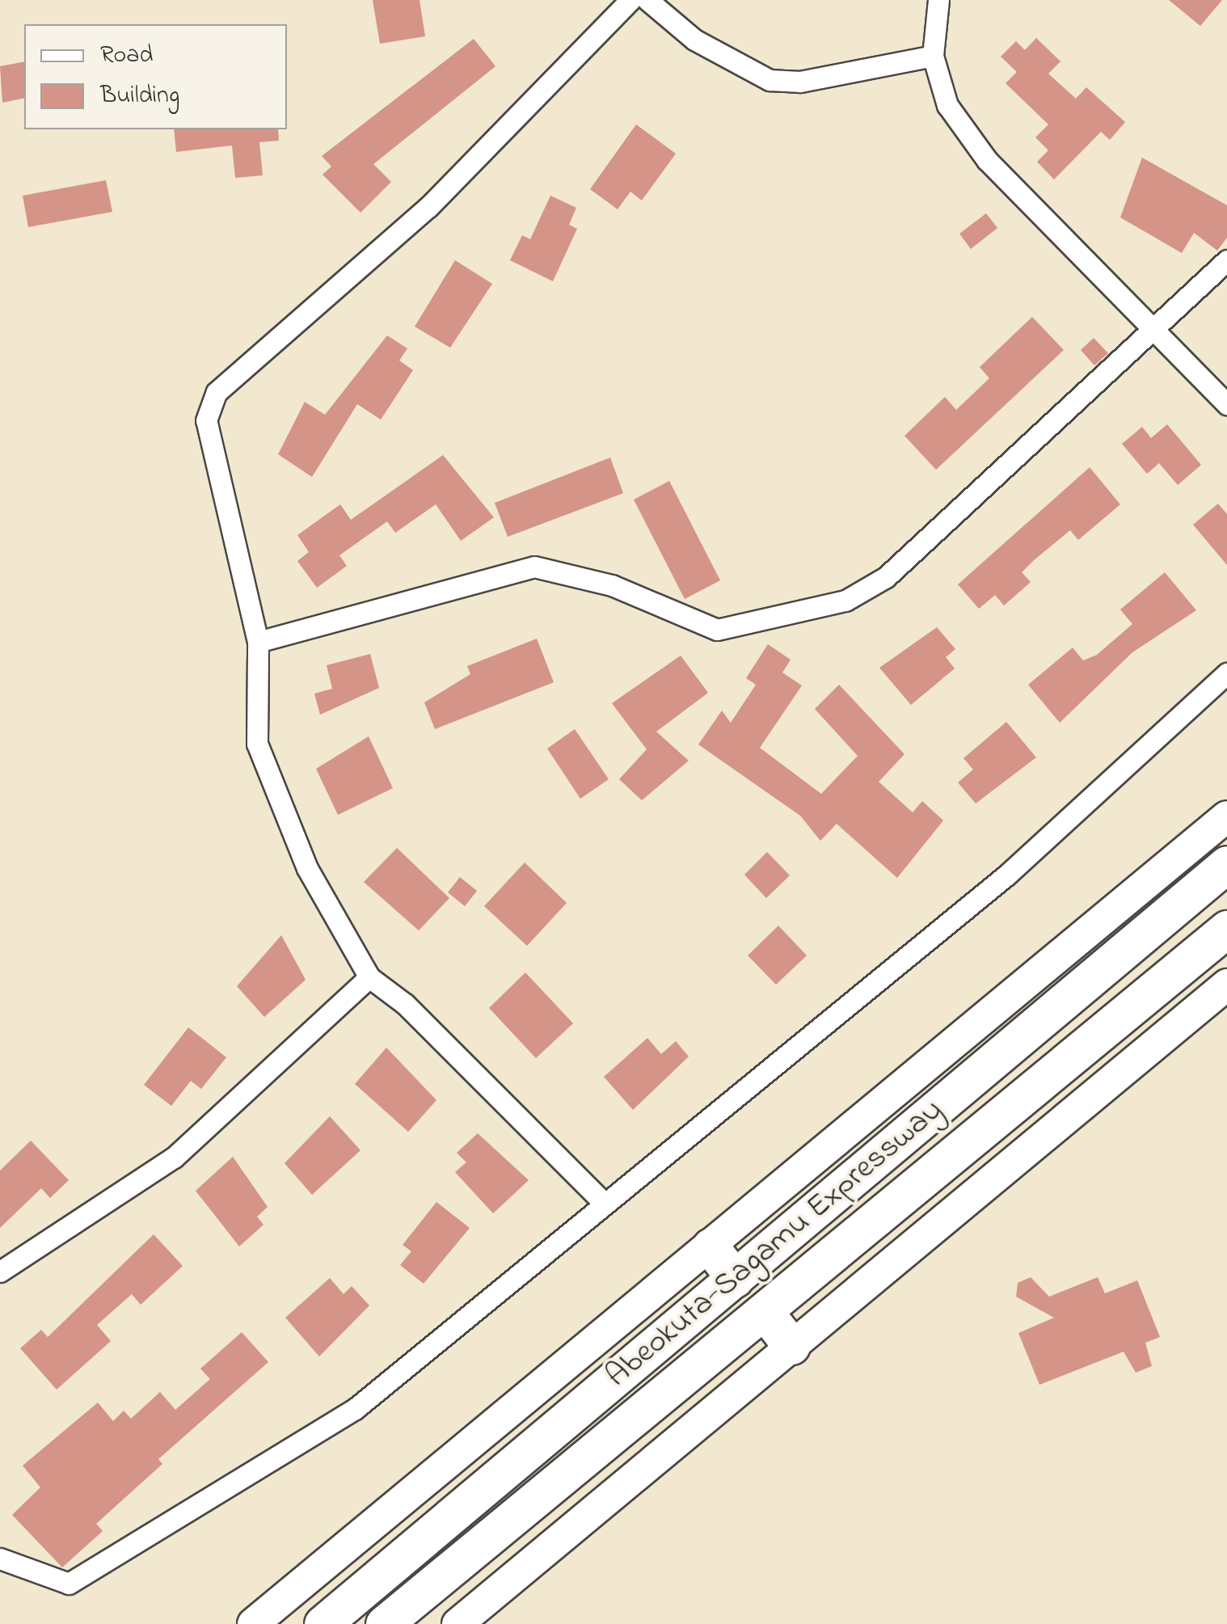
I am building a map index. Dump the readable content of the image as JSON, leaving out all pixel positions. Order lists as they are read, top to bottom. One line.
{"streets":{"highway":["Abeokuta-Sagamu Expressway"]},"legend":["Road","Building"]}
